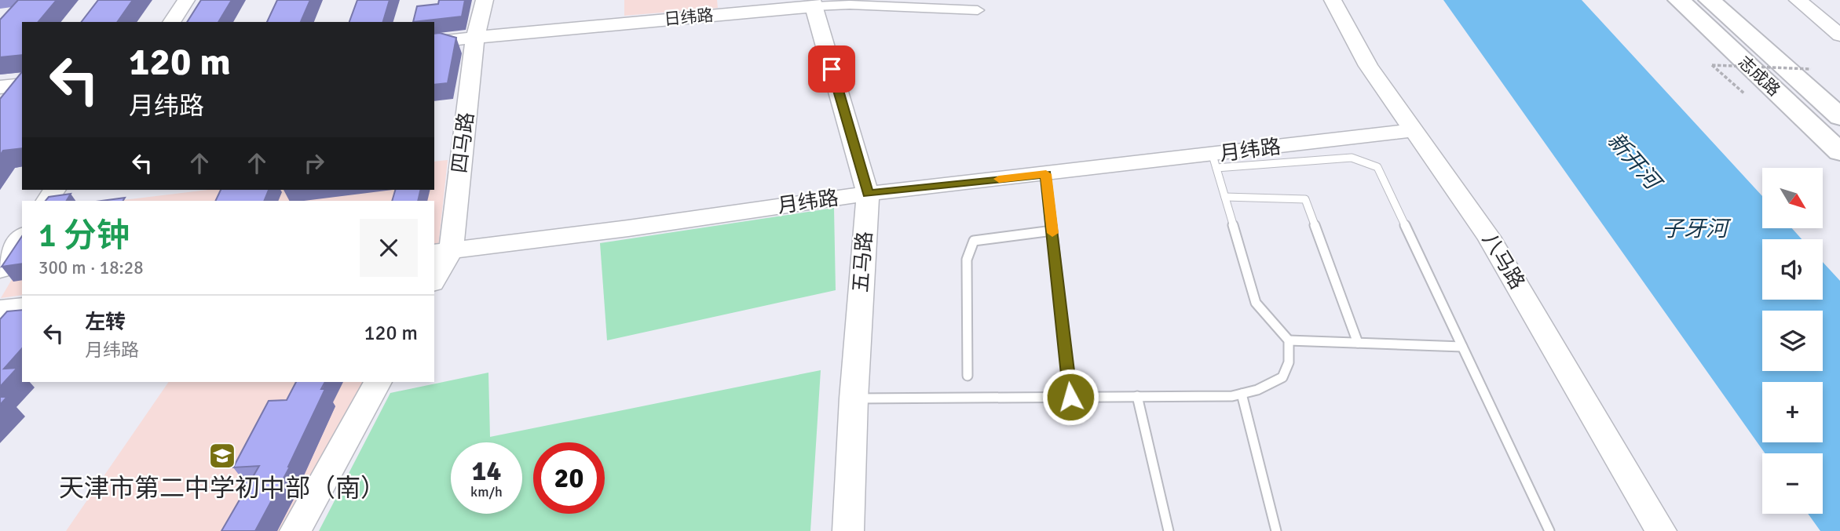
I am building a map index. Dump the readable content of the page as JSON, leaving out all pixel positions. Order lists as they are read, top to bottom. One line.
{"streets":{"highway":["志成路"],"street":["日纬路","四马路","月纬路","八马路","五马路"]},"crossings":[["日纬路","四马路"],["日纬路","五马路"],["四马路","月纬路"],["月纬路","八马路"],["月纬路","五马路"]],"water":["新开河","子牙河"],"places":{"school or university":["天津市第二中学初中部（南）"]},"north":"bottom right","page":{"turn":["120 m","月纬路"],"map_buttons":["+","−"],"heading":["1 分钟","300 m · 18:28"],"list":[{"name":"左转","note":"月纬路","value":"120 m"}],"speed":"14 km/h","limit":"20"}}
